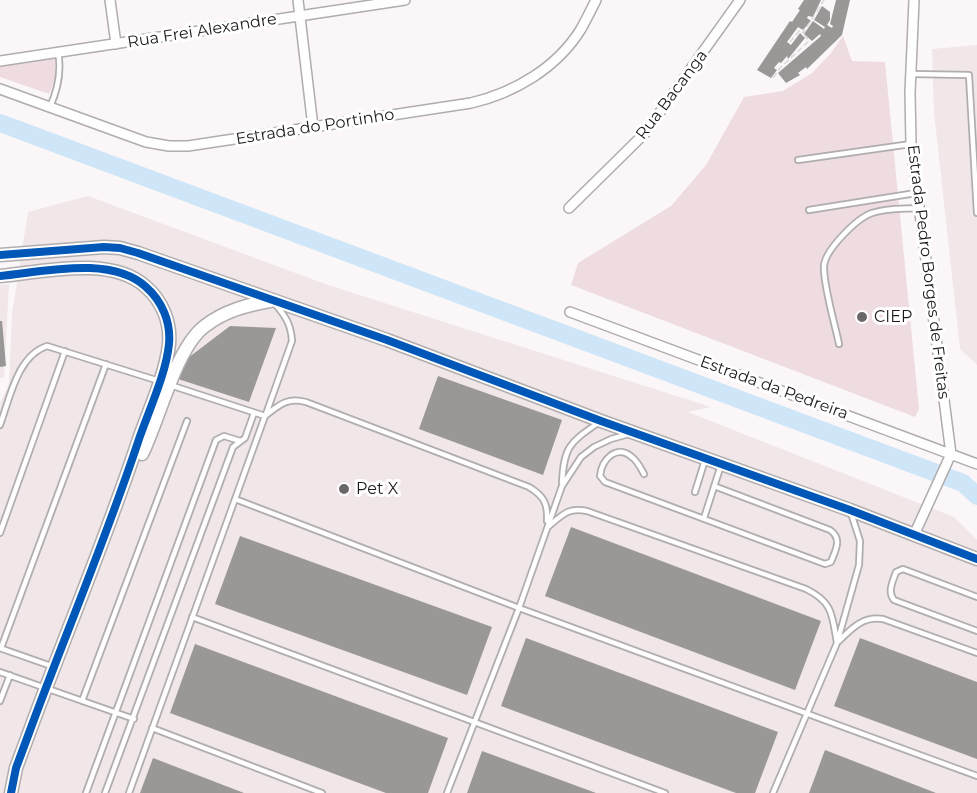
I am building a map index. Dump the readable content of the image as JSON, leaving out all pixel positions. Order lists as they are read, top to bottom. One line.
{"streets":{"street":["Rua Frei Alexandre","Rua Bacanga","Estrada do Portinho","Estrada Pedro Borges de Freitas","Estrada da Pedreira"]},"crossings":[["Estrada Pedro Borges de Freitas","Estrada da Pedreira"]],"places":["CIEP","Pet X"]}
